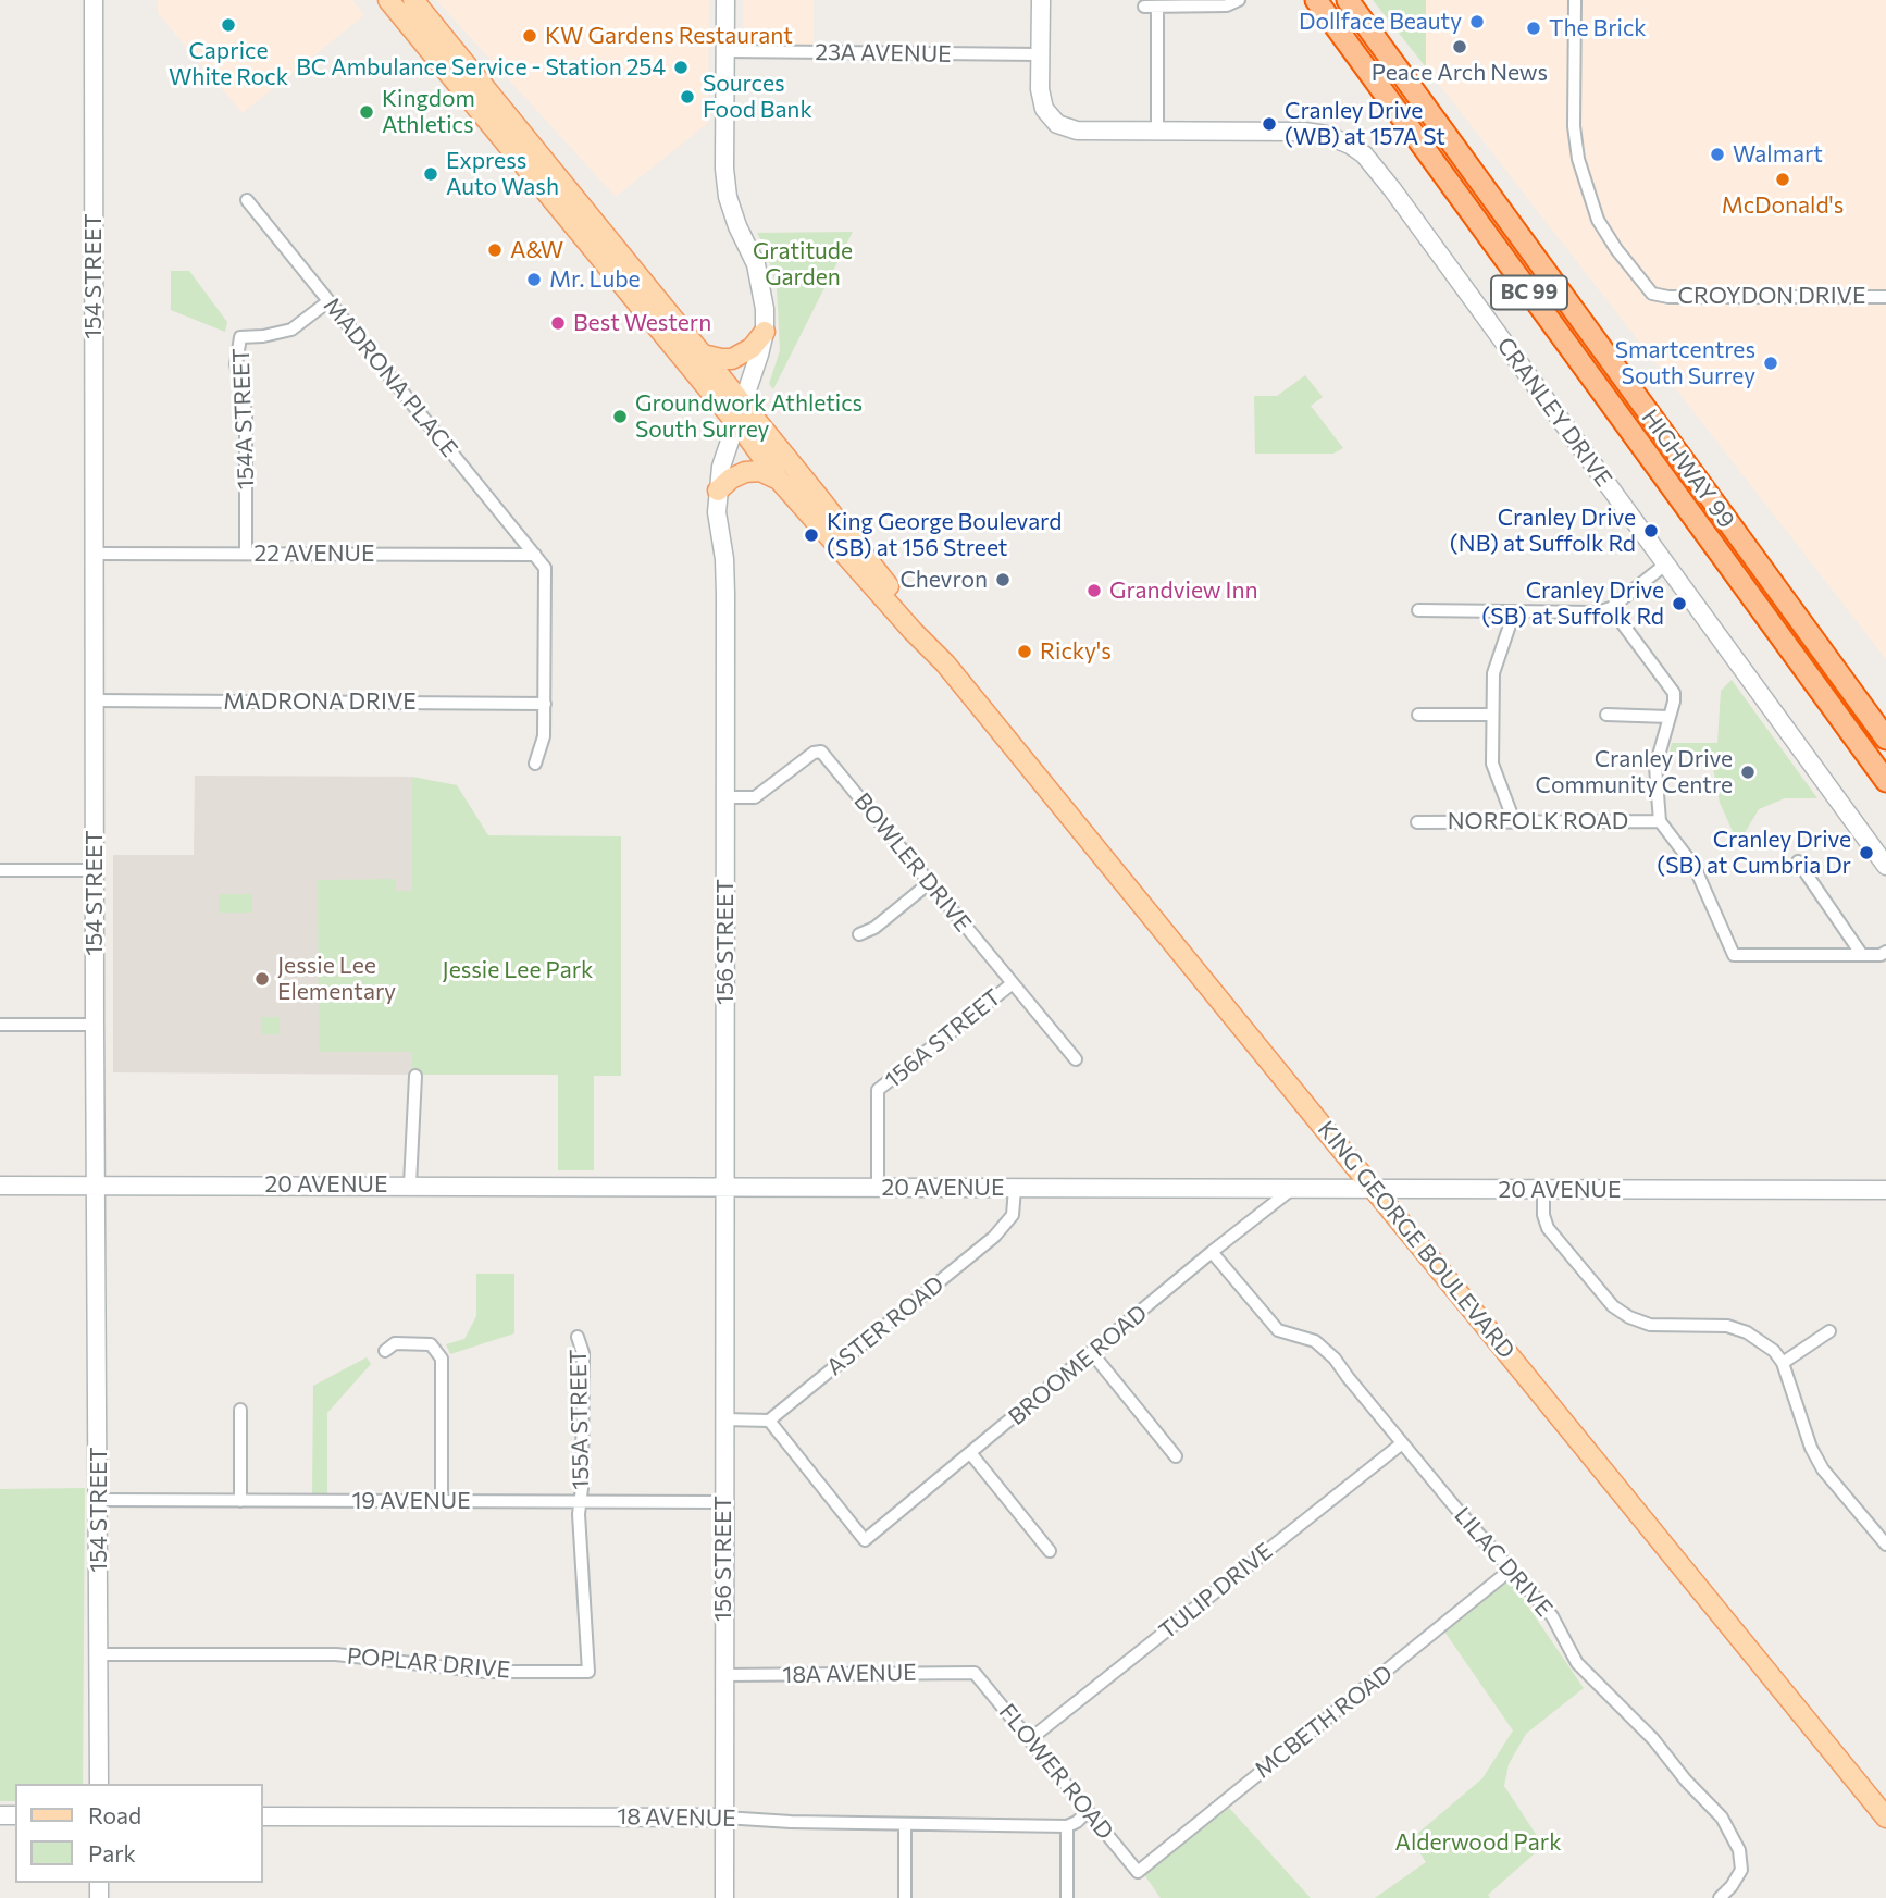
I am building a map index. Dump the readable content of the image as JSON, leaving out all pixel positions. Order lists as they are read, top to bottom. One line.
{"streets":{"highway":["BC 99","HIGHWAY 99"],"main road":["KING GEORGE BOULEVARD"],"street":["23A AVENUE","154 STREET","CROYDON DRIVE","MADRONA PLACE","CRANLEY DRIVE","154A STREET","22 AVENUE","MADRONA DRIVE","NORFOLK ROAD","BOWLER DRIVE","156 STREET","156A STREET","20 AVENUE","ASTER ROAD","BROOME ROAD","155A STREET","19 AVENUE","LILAC DRIVE","TULIP DRIVE","POPLAR DRIVE","18A AVENUE","MCBETH ROAD","FLOWER ROAD","18 AVENUE"]},"crossings":[["23A AVENUE","CRANLEY DRIVE"],["23A AVENUE","156 STREET"],["154 STREET","22 AVENUE"],["154 STREET","MADRONA DRIVE"],["154 STREET","20 AVENUE"],["154 STREET","19 AVENUE"],["154 STREET","POPLAR DRIVE"],["MADRONA PLACE","154A STREET"],["MADRONA PLACE","22 AVENUE"],["154A STREET","22 AVENUE"],["BOWLER DRIVE","156 STREET"],["BOWLER DRIVE","156A STREET"],["156 STREET","20 AVENUE"],["156 STREET","KING GEORGE BOULEVARD"],["156 STREET","19 AVENUE"],["156 STREET","18A AVENUE"],["156 STREET","18 AVENUE"],["156A STREET","20 AVENUE"],["20 AVENUE","KING GEORGE BOULEVARD"],["20 AVENUE","ASTER ROAD"],["20 AVENUE","BROOME ROAD"],["ASTER ROAD","BROOME ROAD"],["BROOME ROAD","LILAC DRIVE"],["155A STREET","19 AVENUE"],["155A STREET","POPLAR DRIVE"],["19 AVENUE","POPLAR DRIVE"],["LILAC DRIVE","TULIP DRIVE"],["LILAC DRIVE","MCBETH ROAD"],["TULIP DRIVE","FLOWER ROAD"],["18A AVENUE","FLOWER ROAD"],["MCBETH ROAD","FLOWER ROAD"]],"parks":["Gratitude Garden","Jessie Lee Park","Alderwood Park"],"places":["Dollface Beauty","Caprice White Rock","The Brick","KW Gardens Restaurant","Peace Arch News","BC Ambulance Service - Station 254","Sources Food Bank","Kingdom Athletics","Cranley Drive (WB) at 157A St","Walmart","Express Auto Wash","McDonald's","A&W","Mr. Lube","Best Western","Smartcentres South Surrey","Groundwork Athletics South Surrey","Cranley Drive (NB) at Suffolk Rd","King George Boulevard (SB) at 156 Street","Chevron","Grandview Inn","Cranley Drive (SB) at Suffolk Rd","Ricky's","Cranley Drive Community Centre","Cranley Drive (SB) at Cumbria Dr","Jessie Lee Elementary"],"legend":["Road","Park"]}
